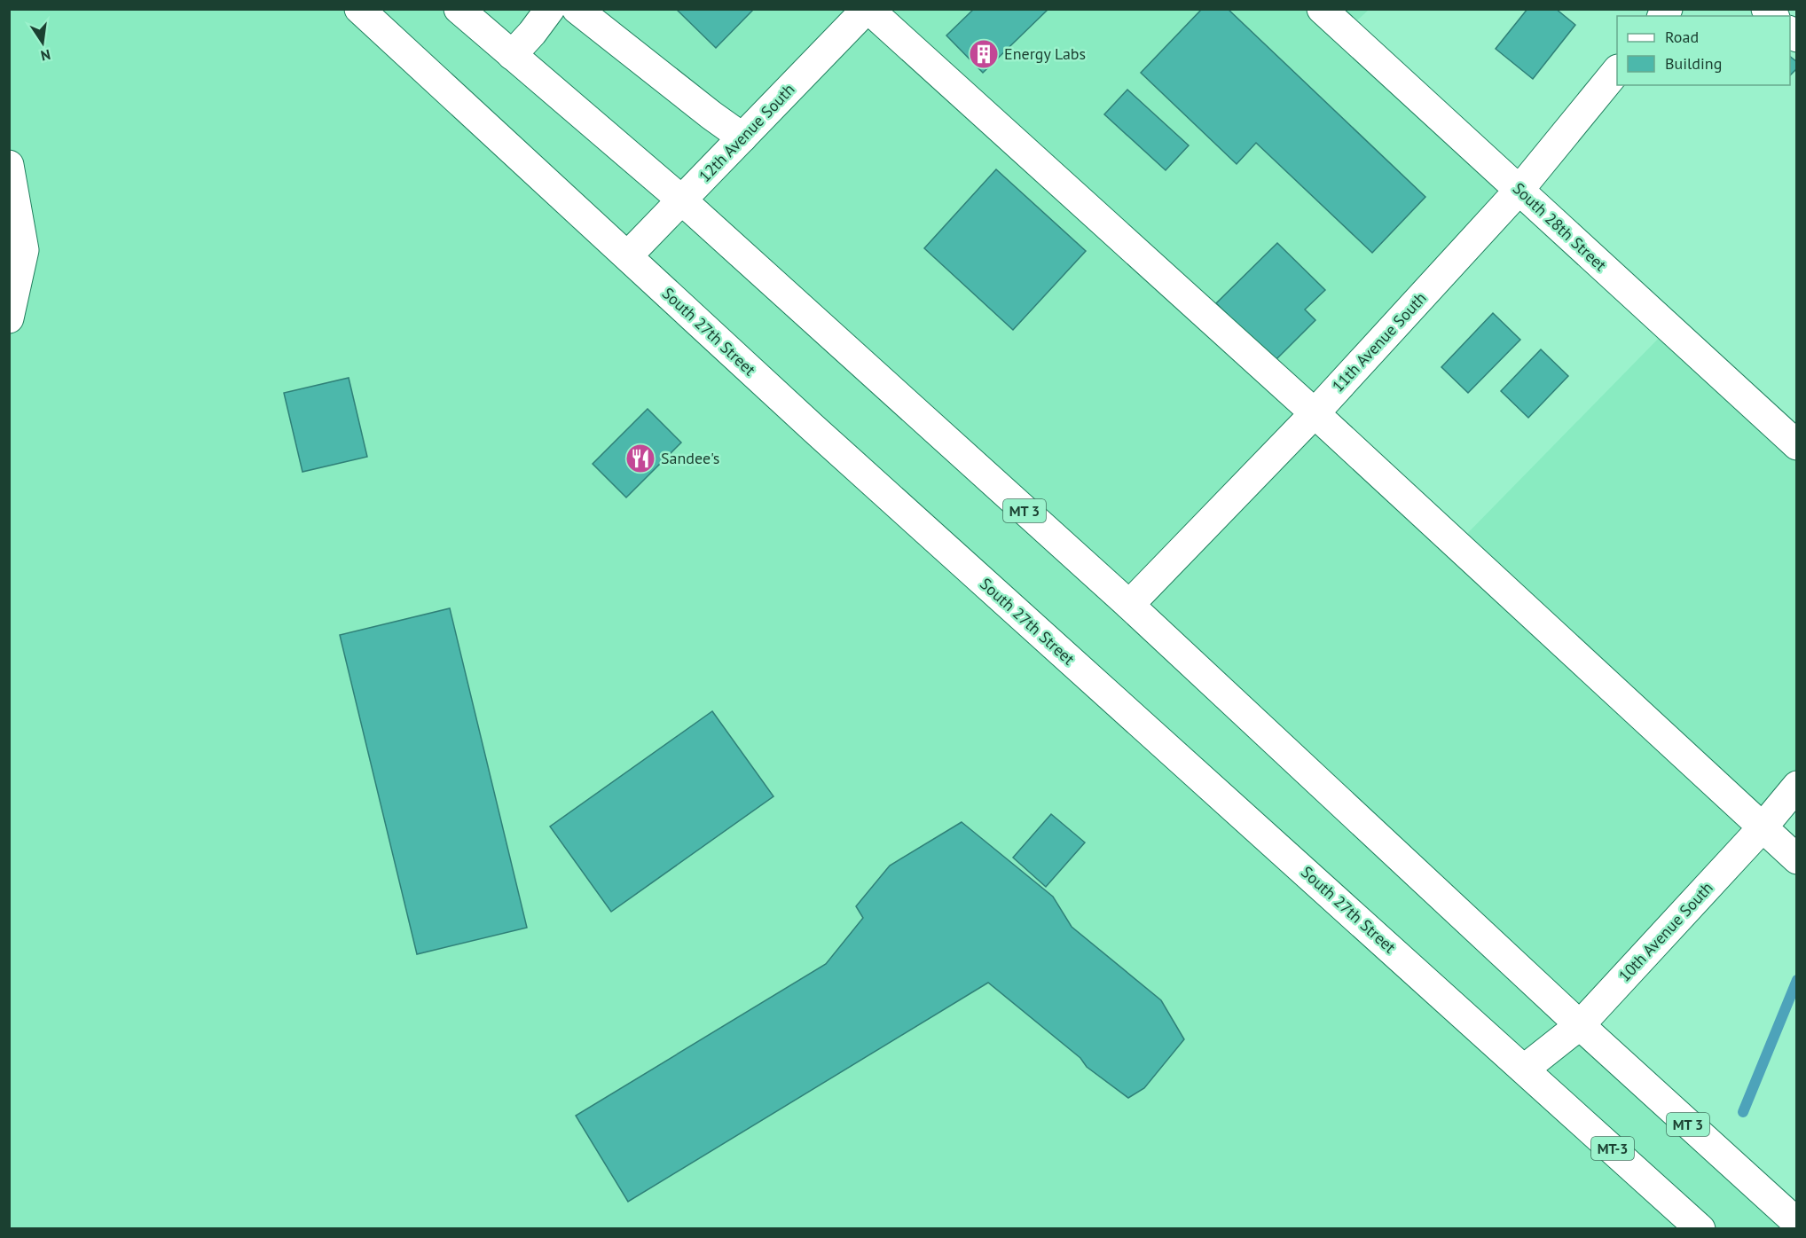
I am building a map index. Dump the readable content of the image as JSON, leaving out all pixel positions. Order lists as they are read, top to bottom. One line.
{"streets":{"main road":["12th Avenue South","South 28th Street","South 27th Street","11th Avenue South","MT 3","10th Avenue South","MT-3"]},"crossings":[["12th Avenue South","South 27th Street"],["12th Avenue South","MT 3"],["South 28th Street","11th Avenue South"],["South 27th Street","10th Avenue South"],["11th Avenue South","MT 3"],["MT 3","10th Avenue South"]],"places":{"building":["Energy Labs"],"restaurant":["Sandee's"]},"legend":["Road","Building"],"north":"bottom"}
